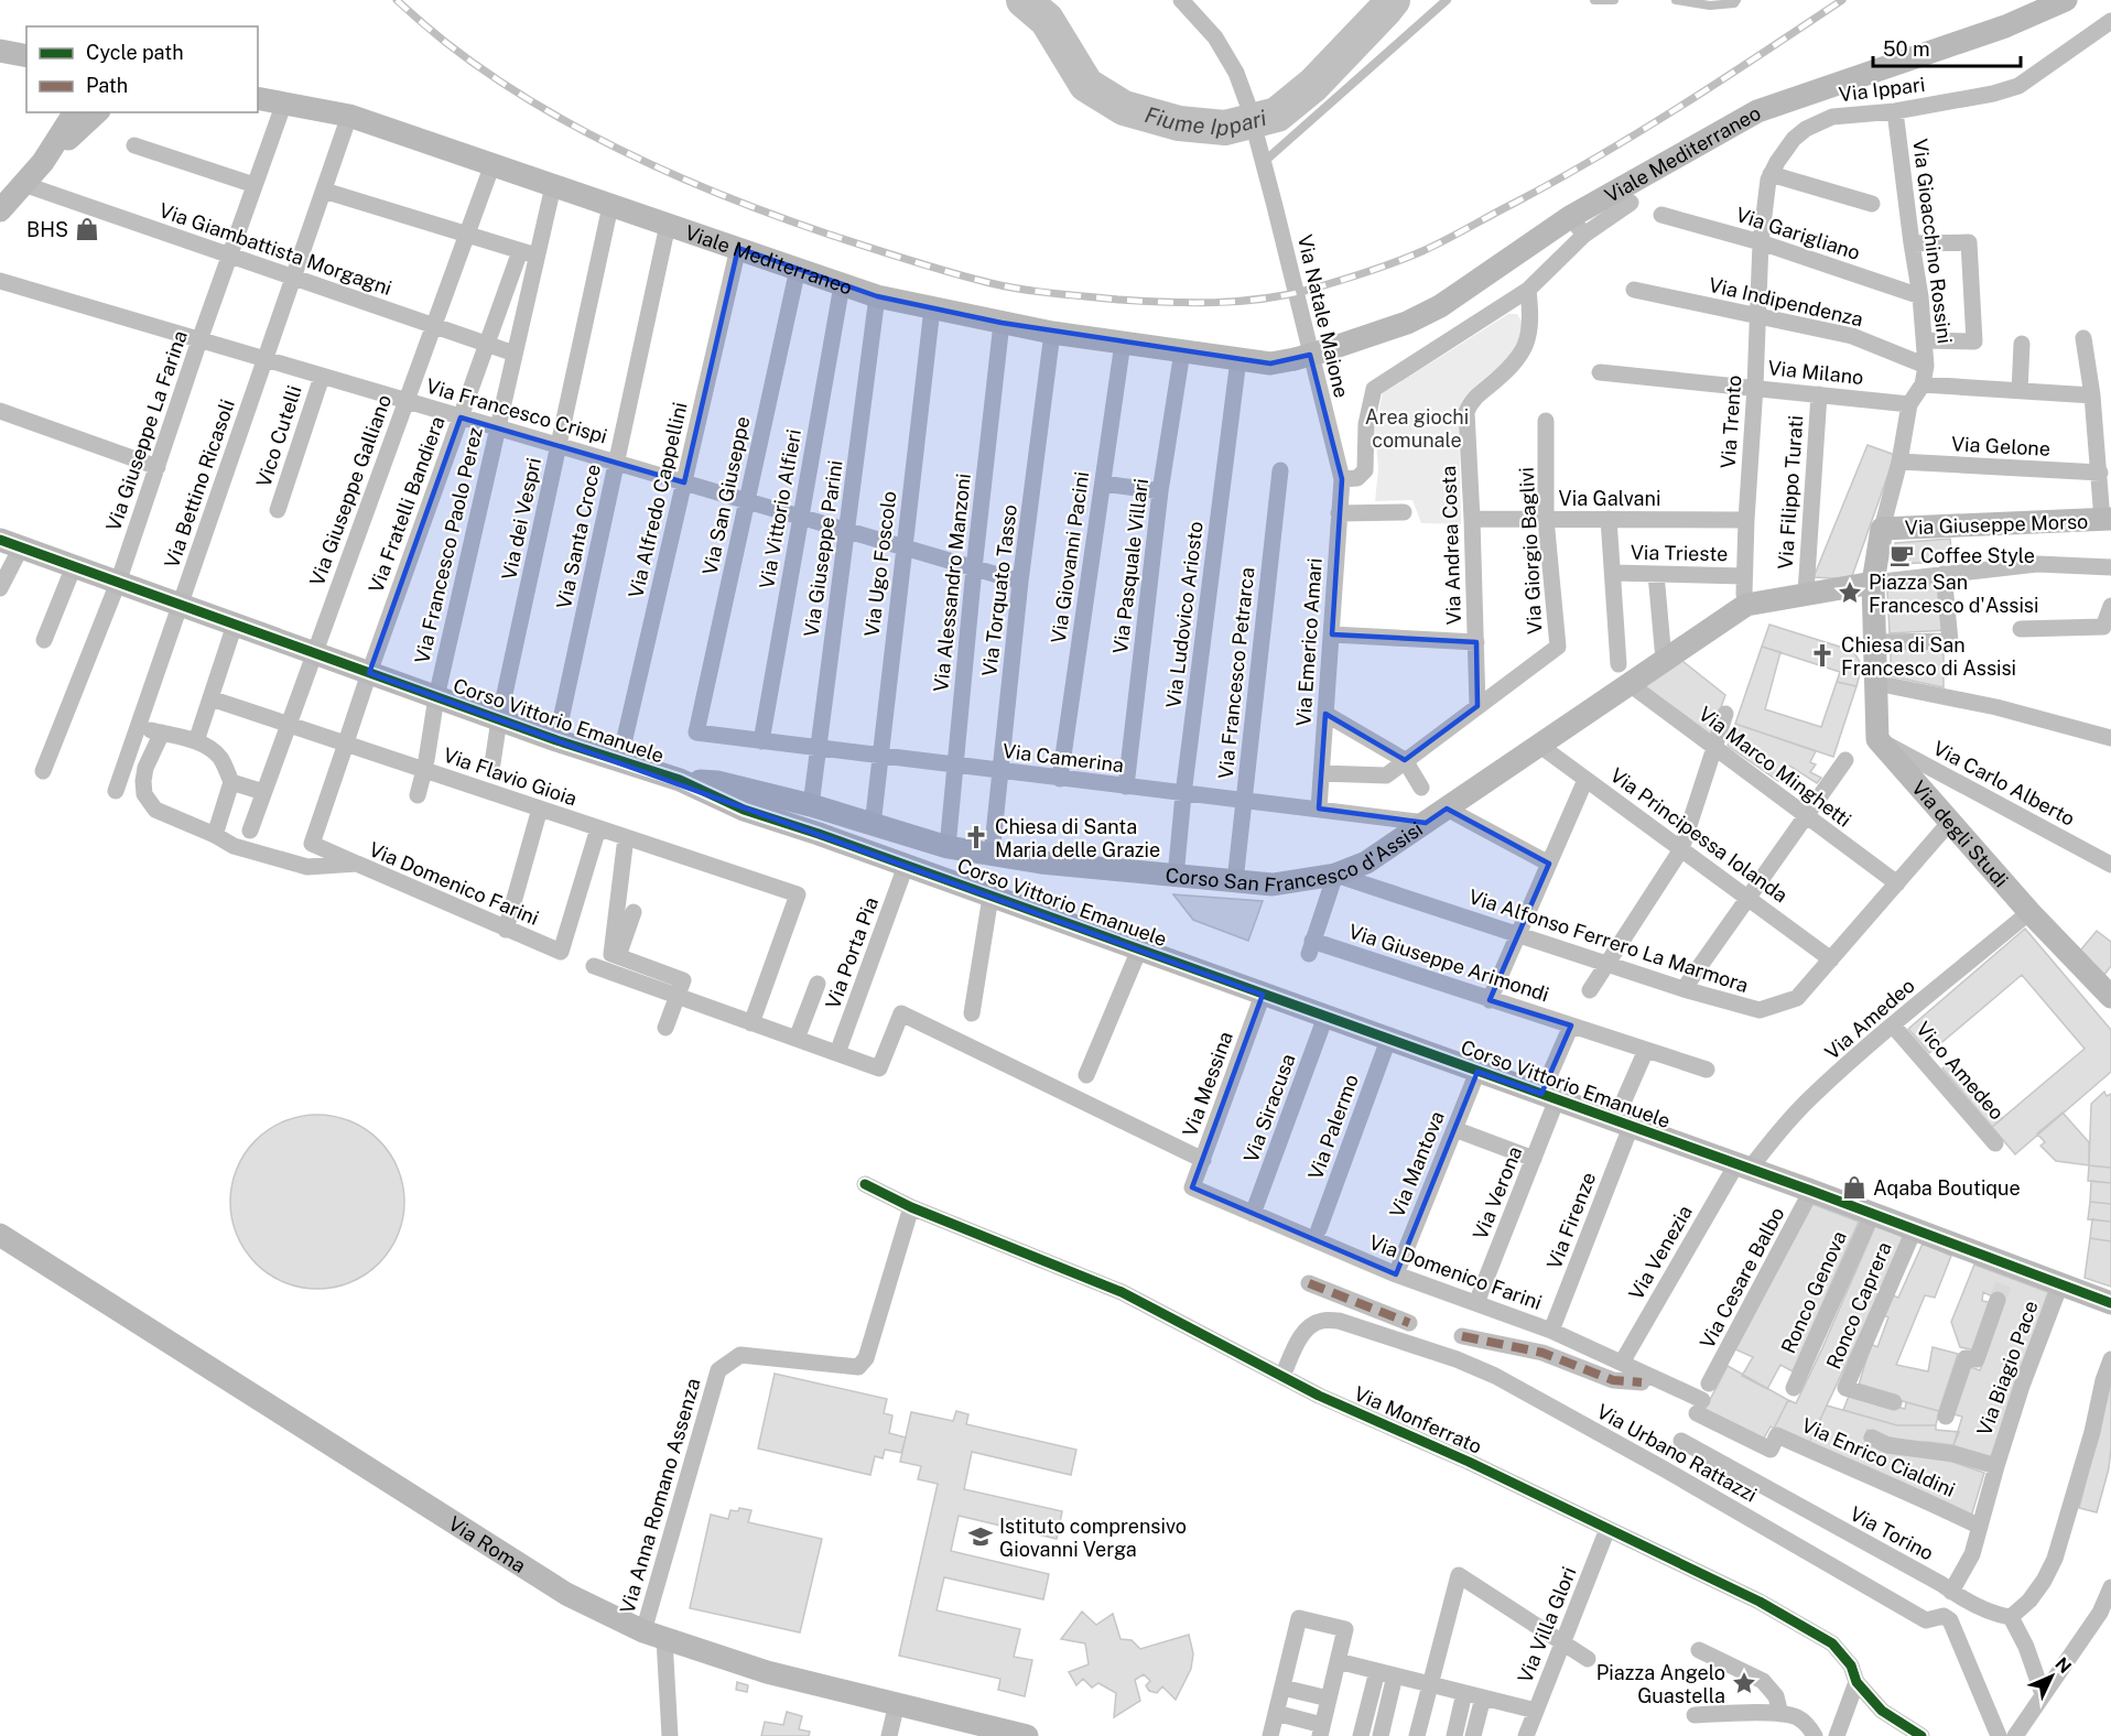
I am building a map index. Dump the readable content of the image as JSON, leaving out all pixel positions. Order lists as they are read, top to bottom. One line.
{"streets":{"street":["Via Ippari","Viale Mediterraneo","Via Garigliano","Via Gioacchino Rossini","Via Giambattista Morgagni","Via Indipendenza","Via Natale Maione","Via Milano","Via Francesco Crispi","Via Trento","Via Giuseppe La Farina","Vico Cutelli","Via Gelone","Via Bettino Ricasoli","Via Giuseppe Galliano","Via Filippo Turati","Via San Giuseppe","Via Galvani","Via Alfredo Cappellini","Via Fratelli Bandiera","Via Vittorio Alfieri","Via dei Vespri","Via Giuseppe Morso","Via Santa Croce","Via Francesco Paolo Perez","Via Andrea Costa","Via Giuseppe Parini","Via Giorgio Baglivi","Via Trieste","Via Giovanni Pacini","Via Ugo Foscolo","Via Pasquale Villari","Via Alessandro Manzoni","Via Torquato Tasso","Via Ludovico Ariosto","Via Emerico Amari","Via Francesco Petrarca","Corso Vittorio Emanuele","Via Camerina","Via Marco Minghetti","Via Flavio Gioia","Via Carlo Alberto","Via degli Studi","Via Principessa Iolanda","Corso San Francesco d'Assisi","Via Domenico Farini","Via Alfonso Ferrero La Marmora","Via Porta Pia","Via Giuseppe Arimondi","Via Amedeo","Vico Amedeo","Via Messina","Via Siracusa","Via Palermo","Via Mantova","Via Verona","Via Firenze","Via Venezia","Via Cesare Balbo","Ronco Genova","Ronco Caprera","Via Biagio Pace","Via Monferrato","Via Urbano Rattazzi","Via Enrico Cialdini","Via Anna Romano Assenza","Via Torino","Via Roma","Via Villa Glori"]},"crossings":[["Via Ippari","Via Garigliano"],["Via Ippari","Via Gioacchino Rossini"],["Via Ippari","Via Trento"],["Viale Mediterraneo","Via Giuseppe La Farina"],["Viale Mediterraneo","Via Bettino Ricasoli"],["Viale Mediterraneo","Via Giuseppe Galliano"],["Viale Mediterraneo","Via San Giuseppe"],["Viale Mediterraneo","Via Alfredo Cappellini"],["Viale Mediterraneo","Via Vittorio Alfieri"],["Viale Mediterraneo","Via dei Vespri"],["Viale Mediterraneo","Via Santa Croce"],["Viale Mediterraneo","Via Francesco Paolo Perez"],["Viale Mediterraneo","Via Giuseppe Parini"],["Viale Mediterraneo","Via Giovanni Pacini"],["Viale Mediterraneo","Via Ugo Foscolo"],["Viale Mediterraneo","Via Pasquale Villari"],["Viale Mediterraneo","Via Alessandro Manzoni"],["Viale Mediterraneo","Via Torquato Tasso"],["Viale Mediterraneo","Via Ludovico Ariosto"],["Via Garigliano","Via Gioacchino Rossini"],["Via Garigliano","Via Trento"],["Via Gioacchino Rossini","Via Indipendenza"],["Via Gioacchino Rossini","Via Milano"],["Via Gioacchino Rossini","Via Gelone"],["Via Gioacchino Rossini","Via Giuseppe Morso"],["Via Giambattista Morgagni","Via Giuseppe La Farina"],["Via Giambattista Morgagni","Via Bettino Ricasoli"],["Via Giambattista Morgagni","Via Giuseppe Galliano"],["Via Giambattista Morgagni","Via Fratelli Bandiera"],["Via Giambattista Morgagni","Via Francesco Paolo Perez"],["Via Indipendenza","Via Trento"],["Via Natale Maione","Via Emerico Amari"],["Via Milano","Via Trento"],["Via Milano","Via Filippo Turati"],["Via Francesco Crispi","Via Giuseppe La Farina"],["Via Francesco Crispi","Vico Cutelli"],["Via Francesco Crispi","Via Bettino Ricasoli"],["Via Francesco Crispi","Via Giuseppe Galliano"],["Via Francesco Crispi","Via San Giuseppe"],["Via Francesco Crispi","Via Alfredo Cappellini"],["Via Francesco Crispi","Via Fratelli Bandiera"],["Via Francesco Crispi","Via Vittorio Alfieri"],["Via Francesco Crispi","Via dei Vespri"],["Via Francesco Crispi","Via Santa Croce"],["Via Francesco Crispi","Via Francesco Paolo Perez"],["Via Francesco Crispi","Via Giuseppe Parini"],["Via Francesco Crispi","Via Ugo Foscolo"],["Via Francesco Crispi","Via Alessandro Manzoni"],["Via Francesco Crispi","Via Torquato Tasso"],["Via Trento","Via Galvani"],["Via Trento","Via Trieste"],["Via Trento","Corso San Francesco d'Assisi"],["Via Giuseppe La Farina","Corso Vittorio Emanuele"],["Via Bettino Ricasoli","Corso Vittorio Emanuele"],["Via Giuseppe Galliano","Corso Vittorio Emanuele"],["Via Giuseppe Galliano","Via Flavio Gioia"],["Via Filippo Turati","Corso San Francesco d'Assisi"],["Via San Giuseppe","Via Camerina"],["Via Galvani","Via Andrea Costa"],["Via Galvani","Via Giorgio Baglivi"],["Via Alfredo Cappellini","Corso Vittorio Emanuele"],["Via Fratelli Bandiera","Corso Vittorio Emanuele"],["Via Fratelli Bandiera","Via Flavio Gioia"],["Via Fratelli Bandiera","Via Domenico Farini"],["Via Vittorio Alfieri","Via Camerina"],["Via dei Vespri","Corso Vittorio Emanuele"],["Via Santa Croce","Corso Vittorio Emanuele"],["Via Francesco Paolo Perez","Corso Vittorio Emanuele"],["Via Francesco Paolo Perez","Via Flavio Gioia"],["Via Andrea Costa","Via Giorgio Baglivi"],["Via Giuseppe Parini","Via Camerina"],["Via Giuseppe Parini","Corso San Francesco d'Assisi"],["Via Giorgio Baglivi","Via Emerico Amari"],["Via Giovanni Pacini","Via Camerina"],["Via Ugo Foscolo","Via Camerina"],["Via Ugo Foscolo","Corso San Francesco d'Assisi"],["Via Pasquale Villari","Via Camerina"],["Via Alessandro Manzoni","Via Camerina"],["Via Alessandro Manzoni","Corso San Francesco d'Assisi"],["Via Torquato Tasso","Via Camerina"],["Via Torquato Tasso","Corso San Francesco d'Assisi"],["Via Ludovico Ariosto","Via Camerina"],["Via Ludovico Ariosto","Corso San Francesco d'Assisi"],["Via Emerico Amari","Via Camerina"],["Via Francesco Petrarca","Via Camerina"],["Via Francesco Petrarca","Corso San Francesco d'Assisi"],["Corso Vittorio Emanuele","Corso San Francesco d'Assisi"],["Corso Vittorio Emanuele","Via Porta Pia"],["Corso Vittorio Emanuele","Via Amedeo"],["Corso Vittorio Emanuele","Via Messina"],["Corso Vittorio Emanuele","Via Siracusa"],["Corso Vittorio Emanuele","Via Palermo"],["Corso Vittorio Emanuele","Via Mantova"],["Corso Vittorio Emanuele","Via Verona"],["Corso Vittorio Emanuele","Via Firenze"],["Corso Vittorio Emanuele","Via Venezia"],["Corso Vittorio Emanuele","Via Cesare Balbo"],["Corso Vittorio Emanuele","Ronco Genova"],["Corso Vittorio Emanuele","Ronco Caprera"],["Corso Vittorio Emanuele","Via Biagio Pace"],["Via Camerina","Corso San Francesco d'Assisi"],["Via Marco Minghetti","Corso San Francesco d'Assisi"],["Via Marco Minghetti","Via Alfonso Ferrero La Marmora"],["Via Flavio Gioia","Via Domenico Farini"],["Via Carlo Alberto","Via degli Studi"],["Via degli Studi","Via Alfonso Ferrero La Marmora"],["Via degli Studi","Via Amedeo"],["Via Principessa Iolanda","Corso San Francesco d'Assisi"],["Via Principessa Iolanda","Via Alfonso Ferrero La Marmora"],["Corso San Francesco d'Assisi","Via Alfonso Ferrero La Marmora"],["Corso San Francesco d'Assisi","Via Giuseppe Arimondi"],["Via Domenico Farini","Via Messina"],["Via Domenico Farini","Via Siracusa"],["Via Domenico Farini","Via Mantova"],["Via Domenico Farini","Via Verona"],["Via Domenico Farini","Via Firenze"],["Via Domenico Farini","Via Venezia"],["Via Domenico Farini","Via Enrico Cialdini"],["Via Alfonso Ferrero La Marmora","Via Giuseppe Arimondi"],["Via Amedeo","Vico Amedeo"],["Via Amedeo","Via Venezia"],["Via Biagio Pace","Via Enrico Cialdini"],["Via Biagio Pace","Via Torino"],["Via Monferrato","Via Urbano Rattazzi"],["Via Monferrato","Via Anna Romano Assenza"],["Via Monferrato","Via Villa Glori"],["Via Anna Romano Assenza","Via Roma"]],"water":["Fiume Ippari"],"parks":["Area giochi comunale"],"places":{"shop":["BHS","Aqaba Boutique"],"cafe":["Coffee Style"],"place":["Piazza San Francesco d'Assisi","Piazza Angelo Guastella"],"church":["Chiesa di San Francesco di Assisi","Chiesa di Santa Maria delle Grazie"],"school or university":["Istituto comprensivo Giovanni Verga"]},"legend":["Cycle path","Path"],"scale_bar":"50 m","north":"top right"}
